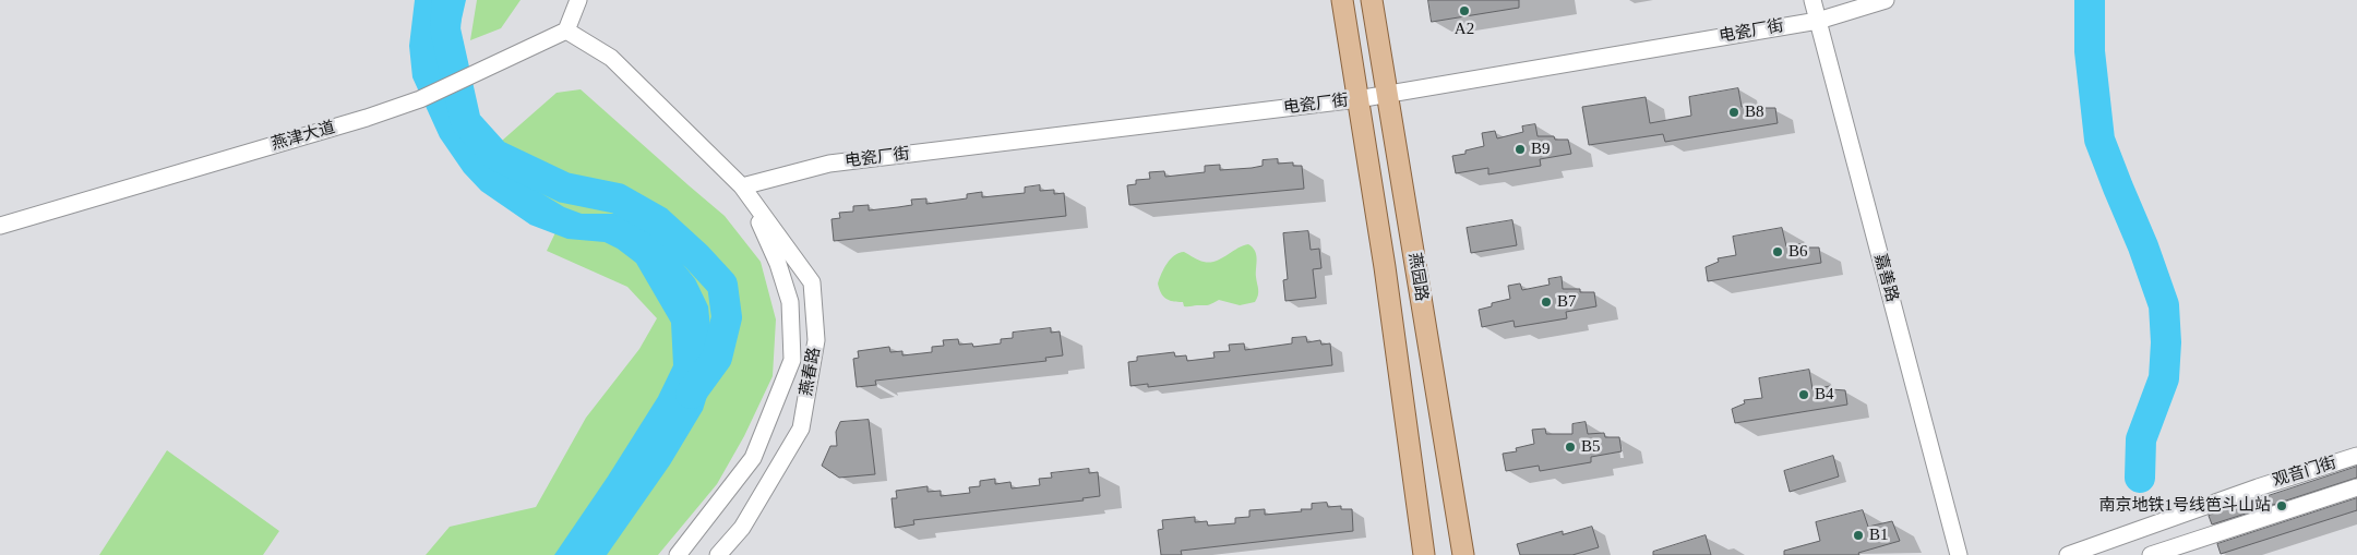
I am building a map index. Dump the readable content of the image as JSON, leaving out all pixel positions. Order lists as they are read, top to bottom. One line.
{"streets":{"main road":["燕园路"],"street":["电瓷厂街","燕津大道","嘉善路","燕春路","观音门街"]},"crossings":[["电瓷厂街","燕园路"],["电瓷厂街","嘉善路"],["电瓷厂街","燕春路"],["燕津大道","燕春路"]],"places":["A2","B8","B9","B6","B7","B4","B5","南京地铁1号线笆斗山站","B1"]}
